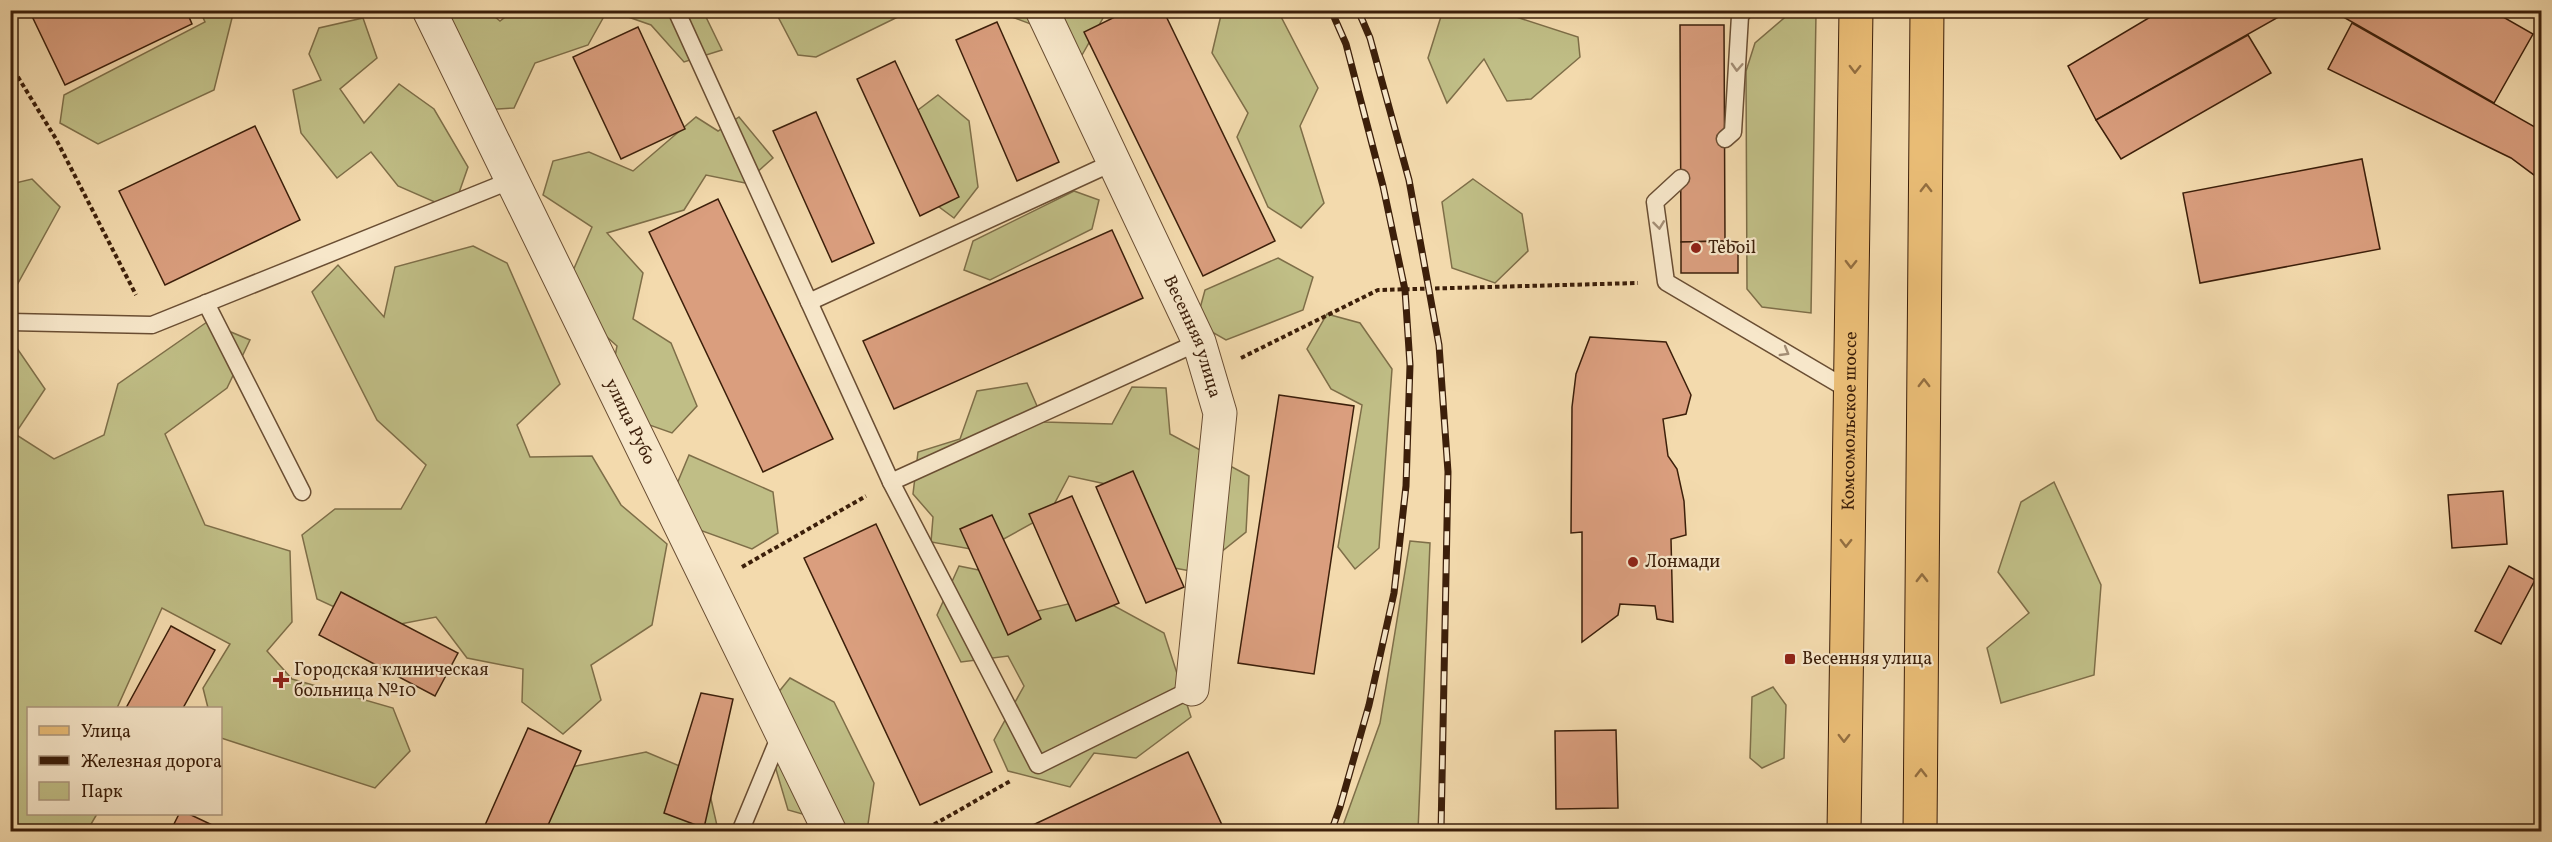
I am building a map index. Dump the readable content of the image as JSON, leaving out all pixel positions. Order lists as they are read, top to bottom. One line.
{"streets":{"main road":["Комсомольское шоссе"],"street":["Весенняя улица","улица Рубо"]},"places":{"other":["Teboil","Лонмади"],"transit":["Весенняя улица"],"health":["Городская клиническая больница №10"]},"legend":["Улица","Железная дорога","Парк"]}
